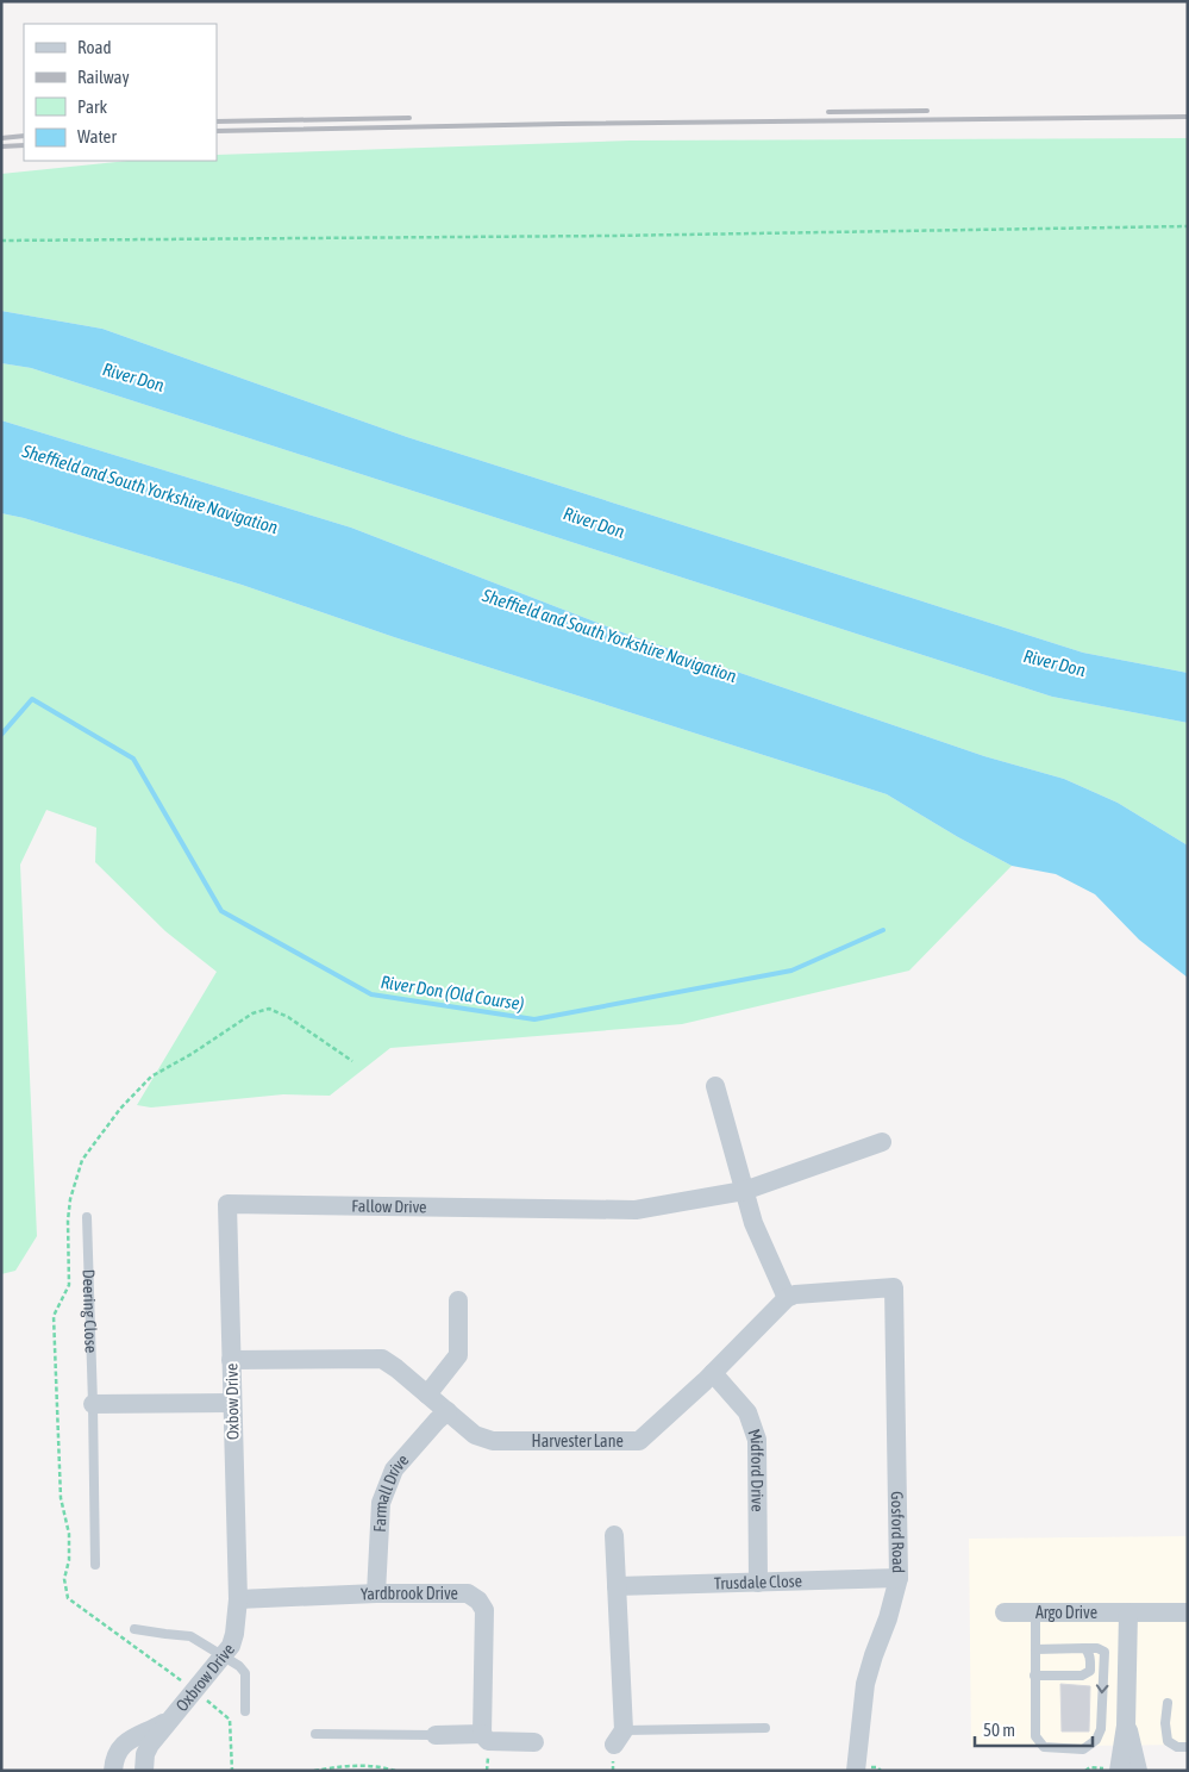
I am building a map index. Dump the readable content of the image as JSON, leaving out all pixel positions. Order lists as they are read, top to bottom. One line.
{"streets":{"street":["Fallow Drive","Oxbow Drive","Harvester Lane","Midford Drive","Farmall Drive","Gosford Road","Trusdale Close","Yardbrook Drive","Argo Drive","Oxbrow Drive"],"lane":["Deering Close"]},"crossings":[["Fallow Drive","Oxbow Drive"],["Oxbow Drive","Harvester Lane"],["Oxbow Drive","Yardbrook Drive"],["Oxbow Drive","Oxbrow Drive"],["Harvester Lane","Midford Drive"],["Harvester Lane","Farmall Drive"],["Harvester Lane","Gosford Road"],["Midford Drive","Trusdale Close"],["Farmall Drive","Yardbrook Drive"],["Gosford Road","Trusdale Close"],["Yardbrook Drive","Oxbrow Drive"]],"water":["River Don","Sheffield and South Yorkshire Navigation","River Don (Old Course)"],"legend":["Road","Railway","Park","Water"],"scale_bar":"50 m"}
